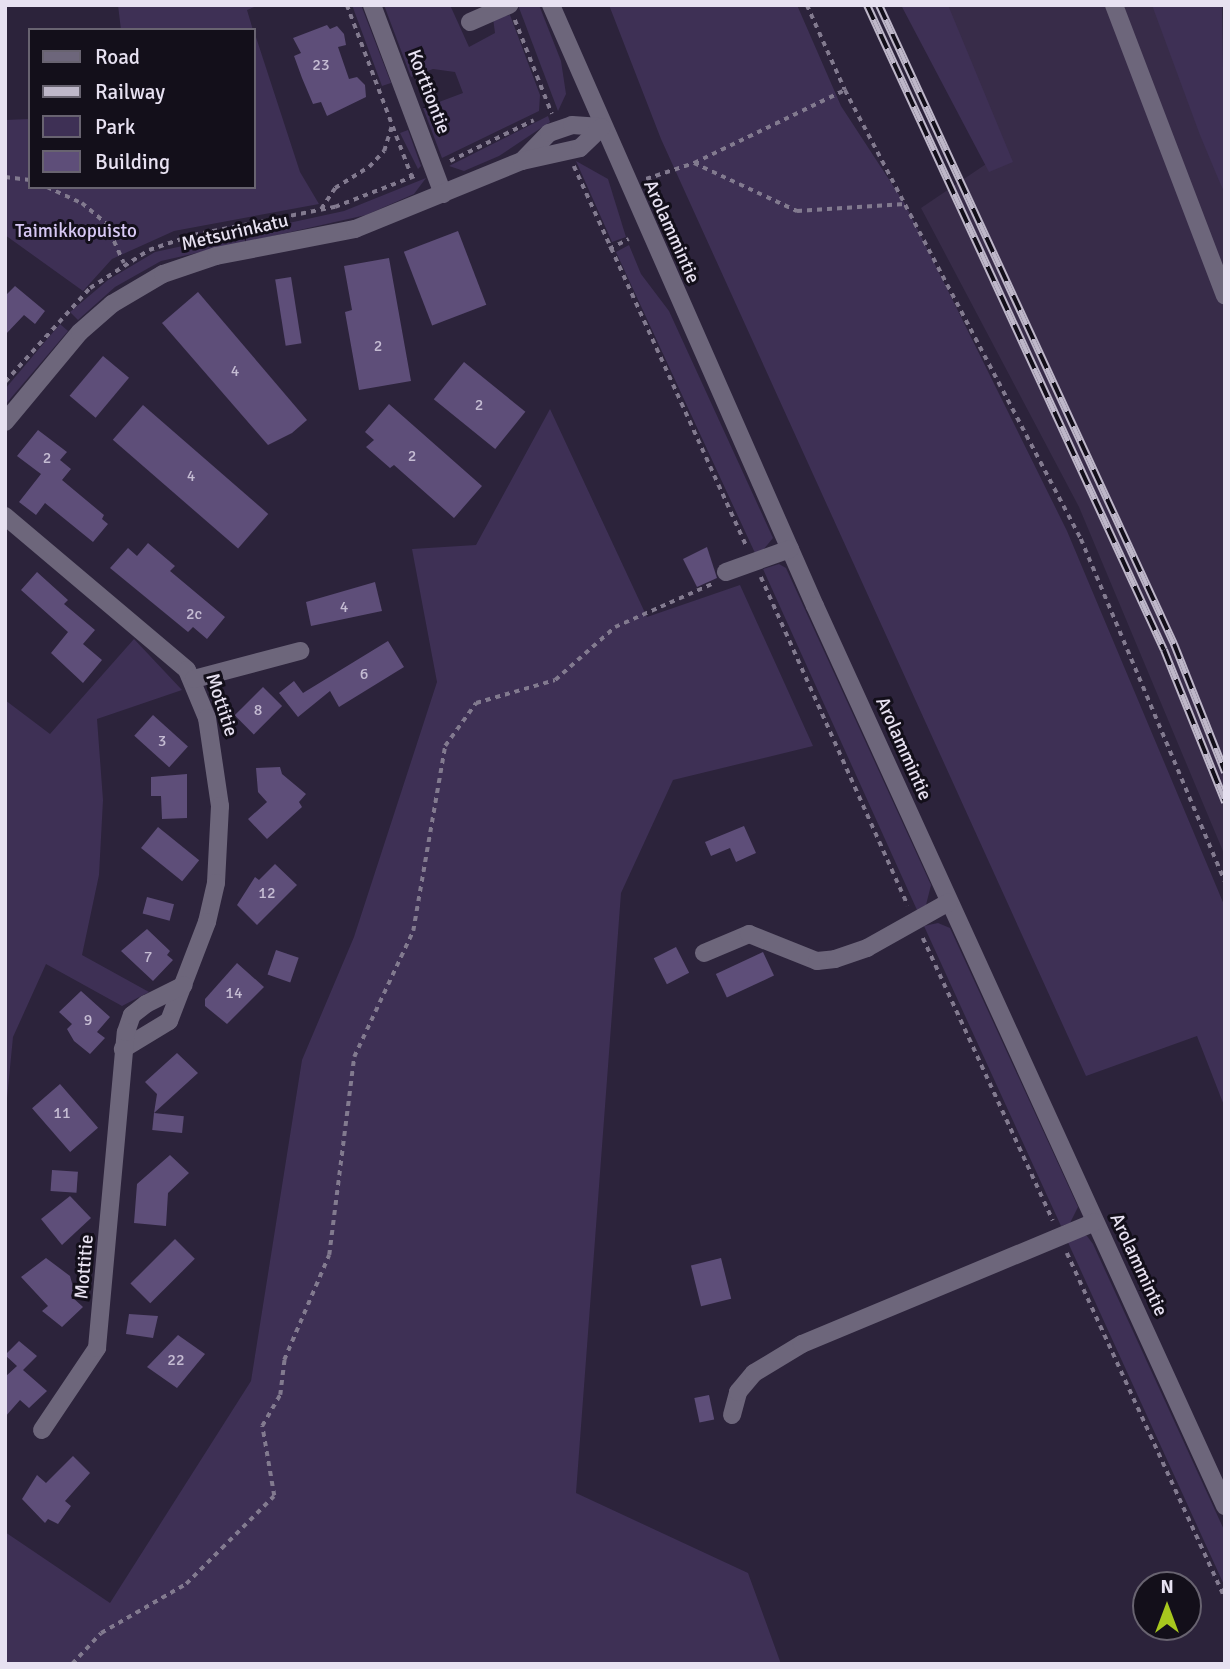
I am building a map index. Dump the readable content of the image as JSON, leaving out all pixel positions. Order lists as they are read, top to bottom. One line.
{"streets":{"street":["Korttiontie","Arolammintie","Metsurinkatu","Mottitie"]},"crossings":[["Korttiontie","Metsurinkatu"],["Arolammintie","Metsurinkatu"]],"parks":["Taimikkopuisto"],"house_numbers":["23","2","4","2","2","2","4","4","2c","6","8","3","12","7","14","9","11","22"],"legend":["Road","Railway","Park","Building"],"north":"top"}
